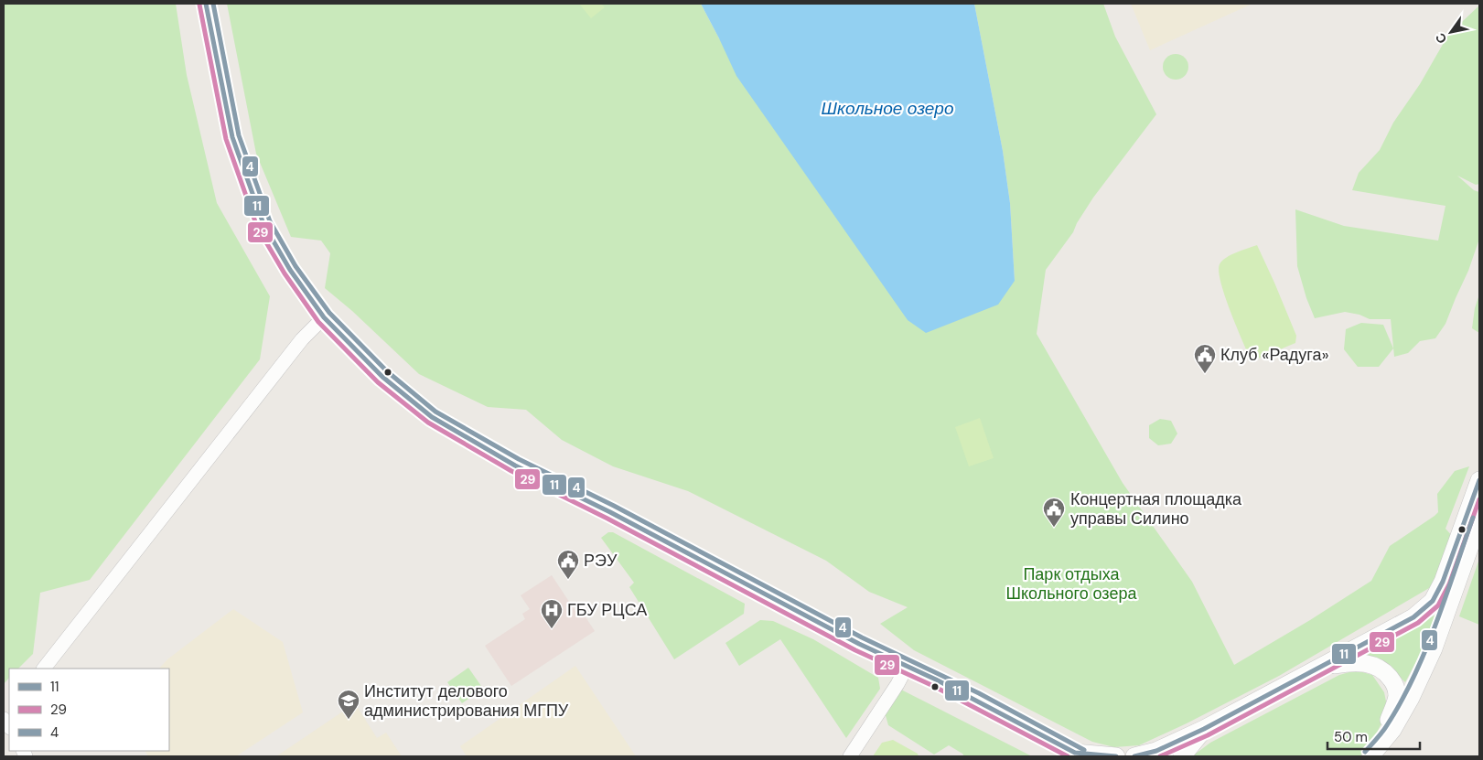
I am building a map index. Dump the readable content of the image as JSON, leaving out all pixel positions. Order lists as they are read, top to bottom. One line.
{"water":["Школьное озеро"],"parks":["Парк отдыха Школьного озера"],"places":{"public building":["Клуб «Радуга»","Концертная площадка управы Силино","РЭУ"],"hospital":["ГБУ РЦСА"],"school or university":["Институт делового администрирования МГПУ"]},"lines":["transit line 11","transit line 4","transit line 29"],"legend":["11","29","4"],"scale_bar":"50 m","north":"bottom left"}
